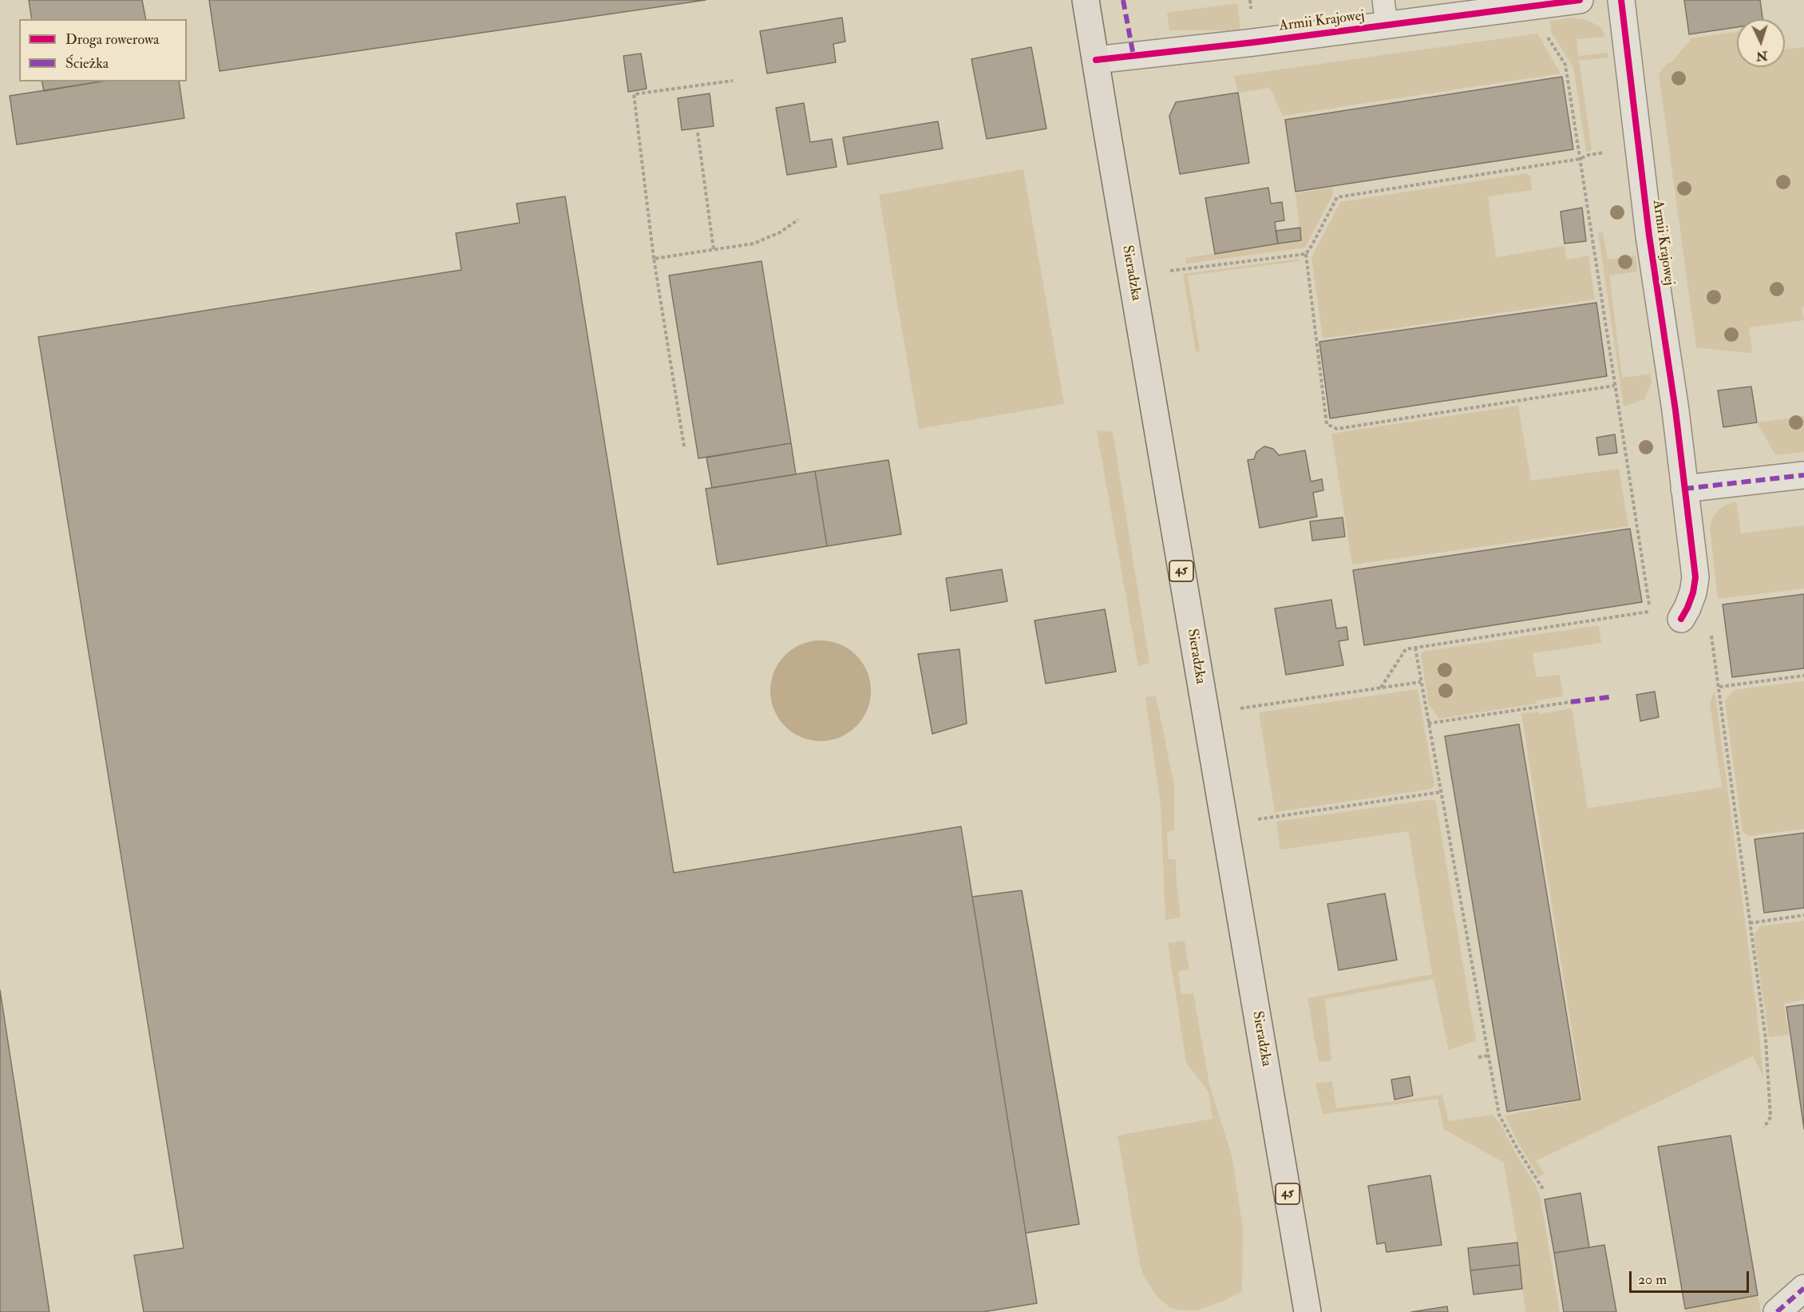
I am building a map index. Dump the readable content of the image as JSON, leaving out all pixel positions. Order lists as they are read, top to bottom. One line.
{"streets":{"main road":["Sieradzka","45"],"street":["Armii Krajowej"]},"crossings":[["Armii Krajowej","Sieradzka"]],"legend":["Droga rowerowa","Ścieżka"],"scale_bar":"20 m","north":"bottom"}
